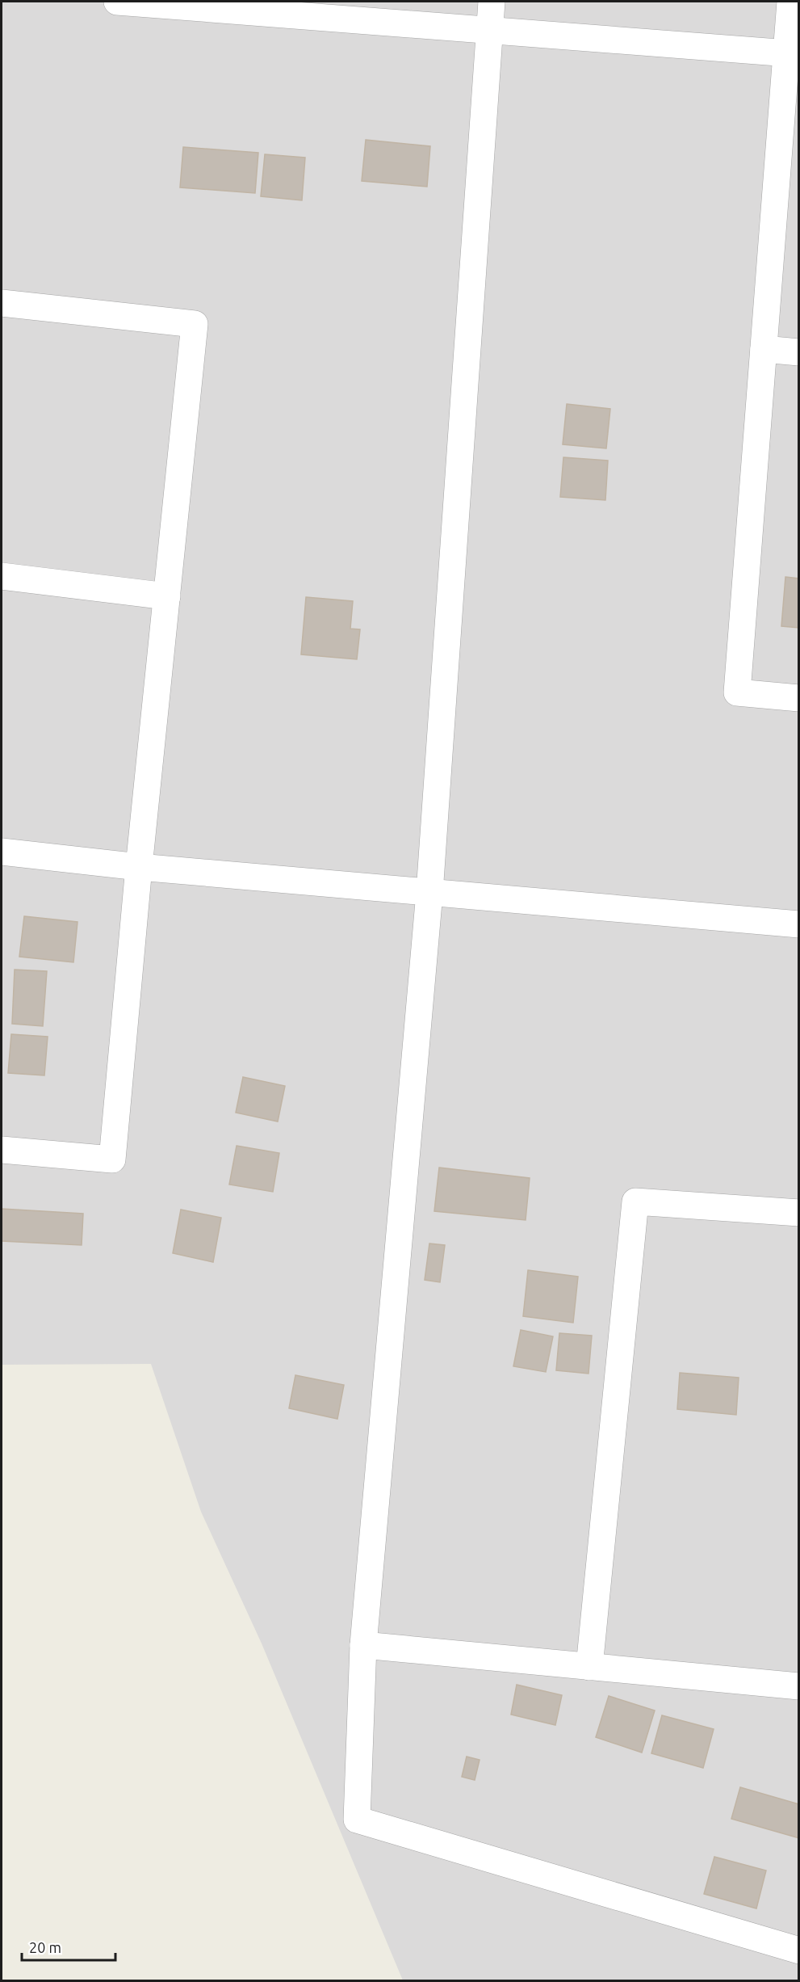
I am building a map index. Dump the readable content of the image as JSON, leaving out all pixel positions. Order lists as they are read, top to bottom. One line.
{"scale_bar":"20 m"}
